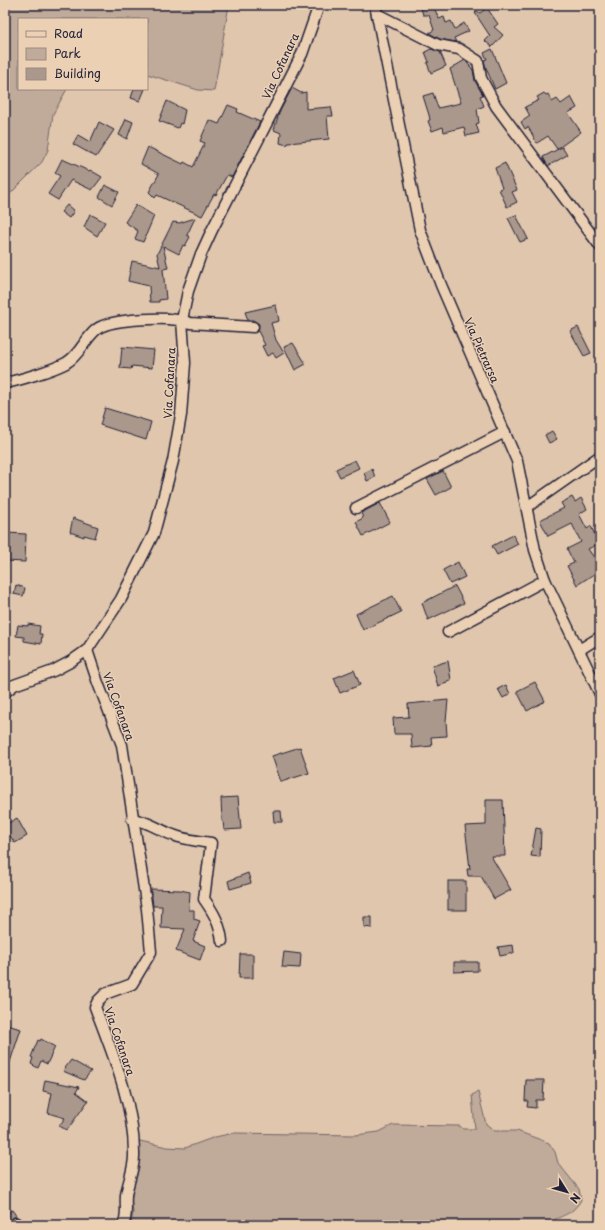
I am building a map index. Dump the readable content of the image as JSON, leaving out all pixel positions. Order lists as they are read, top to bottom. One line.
{"streets":{"street":["Via Cofanara","Via Pietrarsa"]},"legend":["Road","Park","Building"],"north":"bottom right"}
